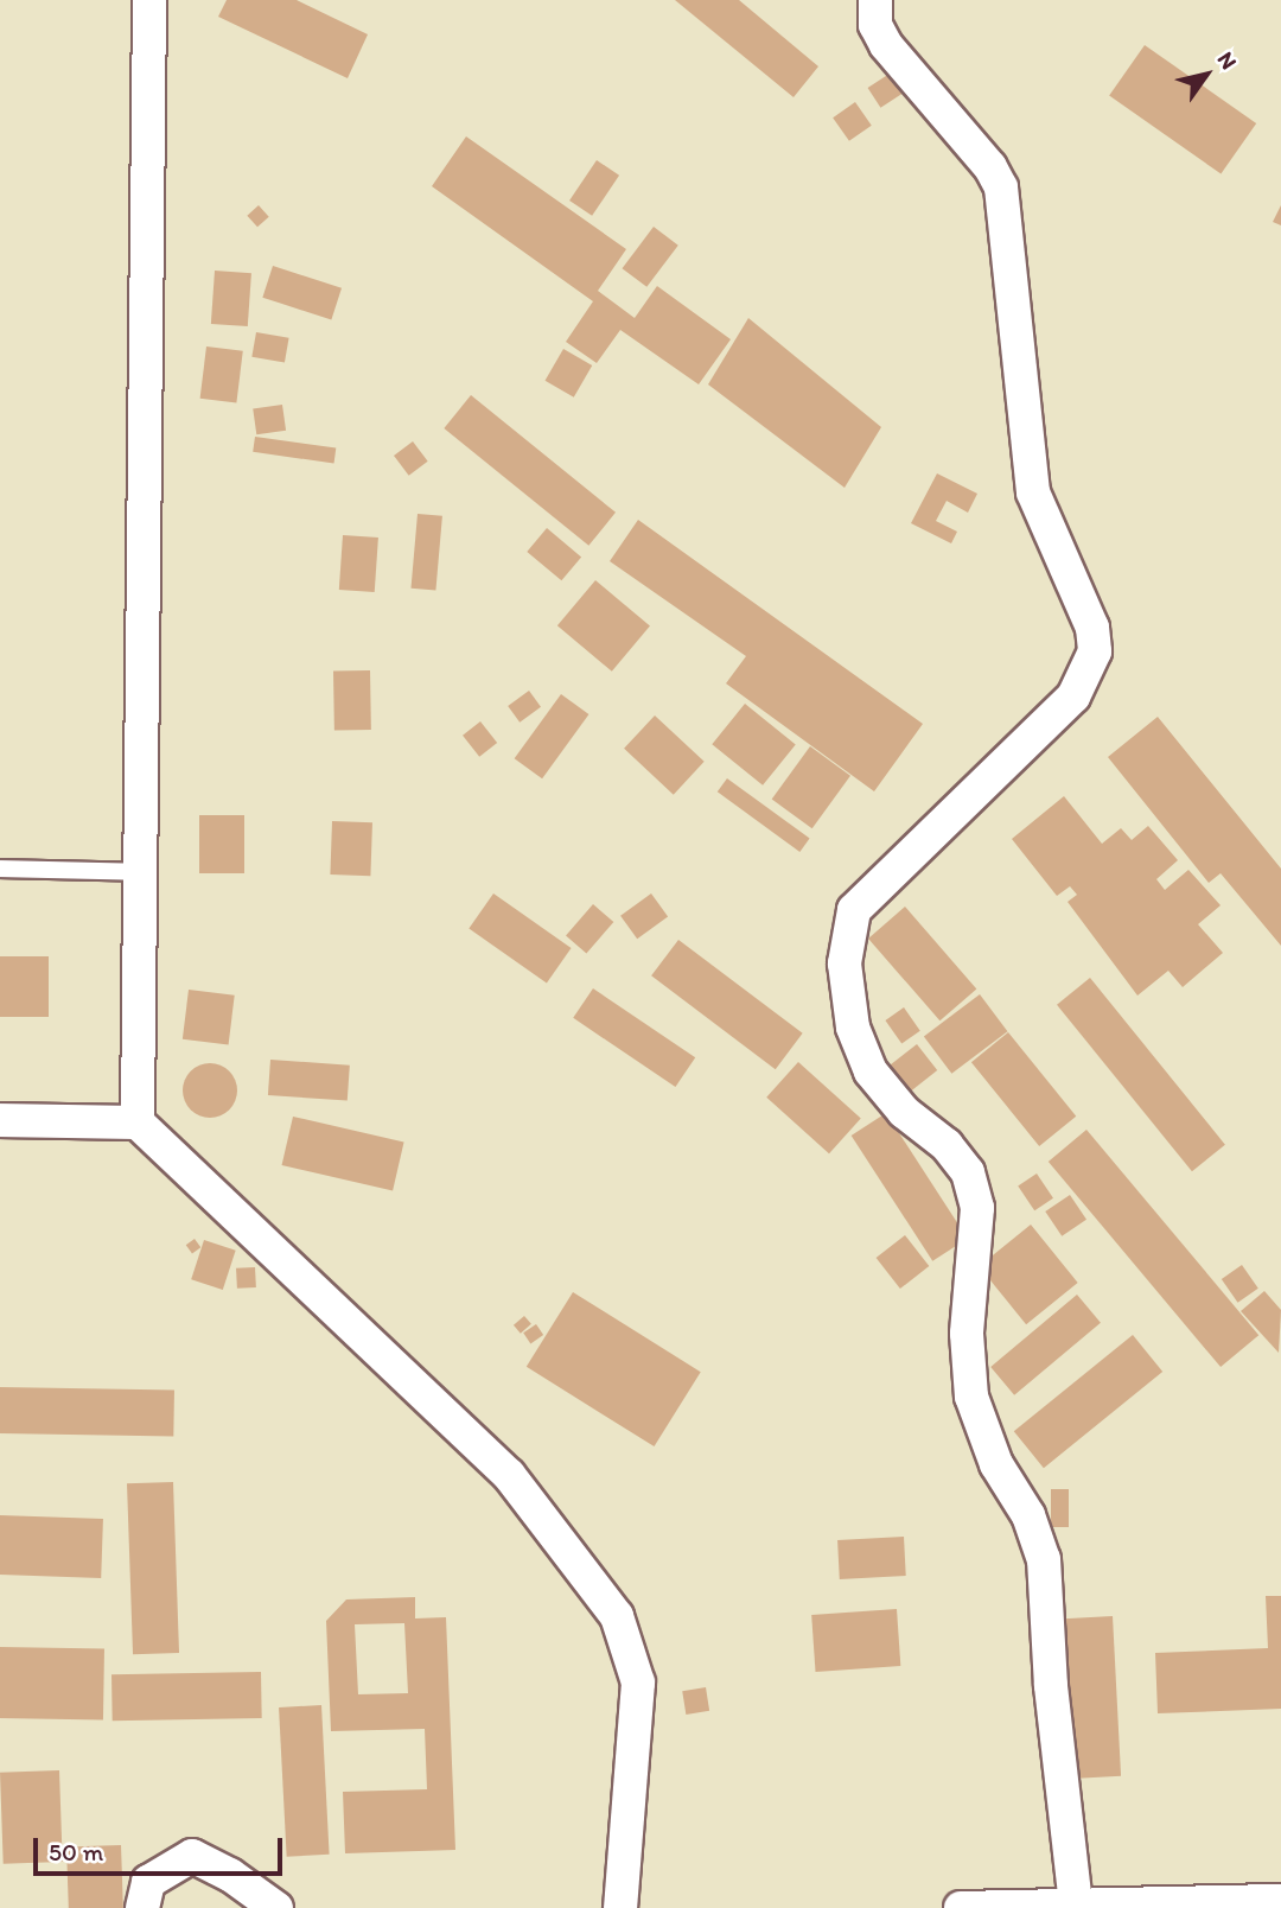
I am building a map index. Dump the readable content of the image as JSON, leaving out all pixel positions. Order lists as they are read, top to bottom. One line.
{"scale_bar":"50 m","north":"top right"}
